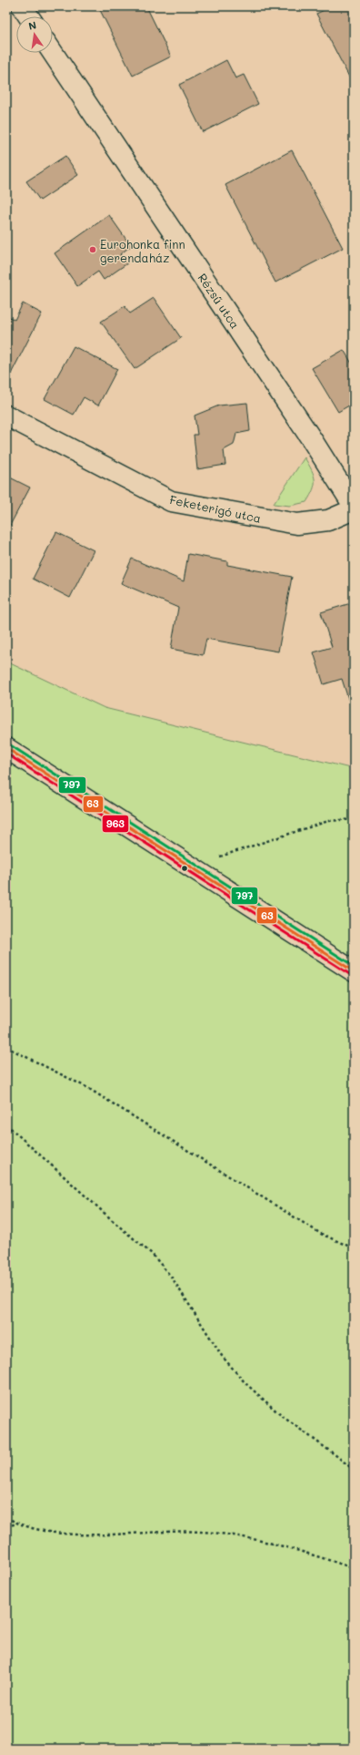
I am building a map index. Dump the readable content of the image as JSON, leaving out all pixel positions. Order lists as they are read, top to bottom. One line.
{"streets":{"street":["Rézsű utca","Feketerigó utca"]},"places":["Eurohonka finn gerendaház"],"lines":["transit line 797","transit line 63","transit line 963"],"north":"top"}
